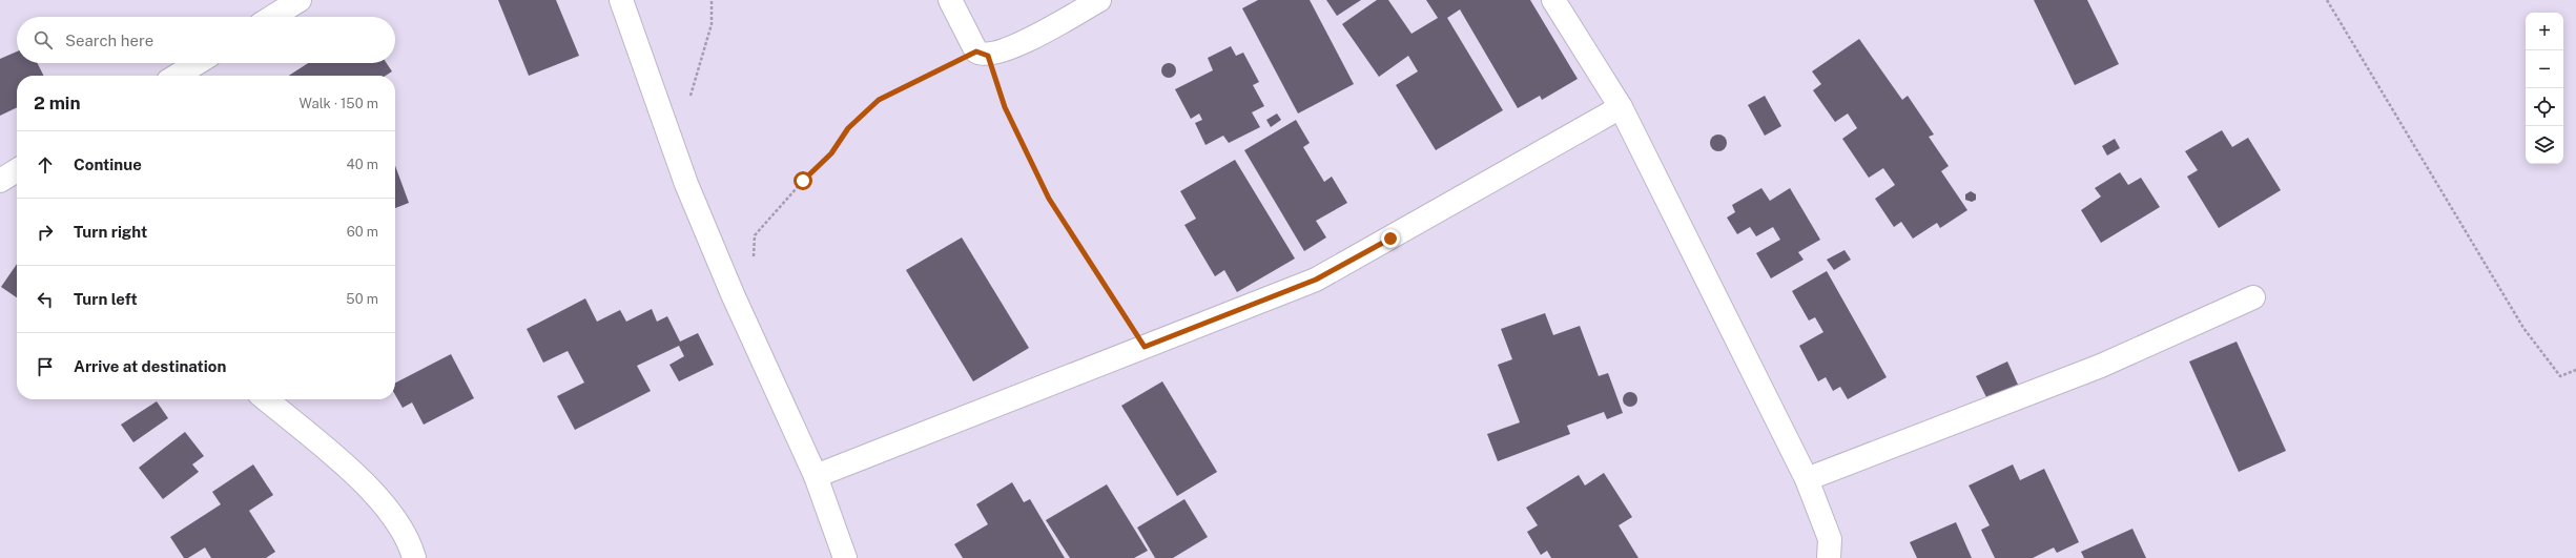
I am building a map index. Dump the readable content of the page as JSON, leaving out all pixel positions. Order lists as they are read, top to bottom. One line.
{"page":{"map_buttons":["+","−"],"search":"Search here","heading":["2 min","Walk · 150 m"],"list":[["Continue","40 m"],["Turn right","60 m"],["Turn left","50 m"],"Arrive at destination"]}}
